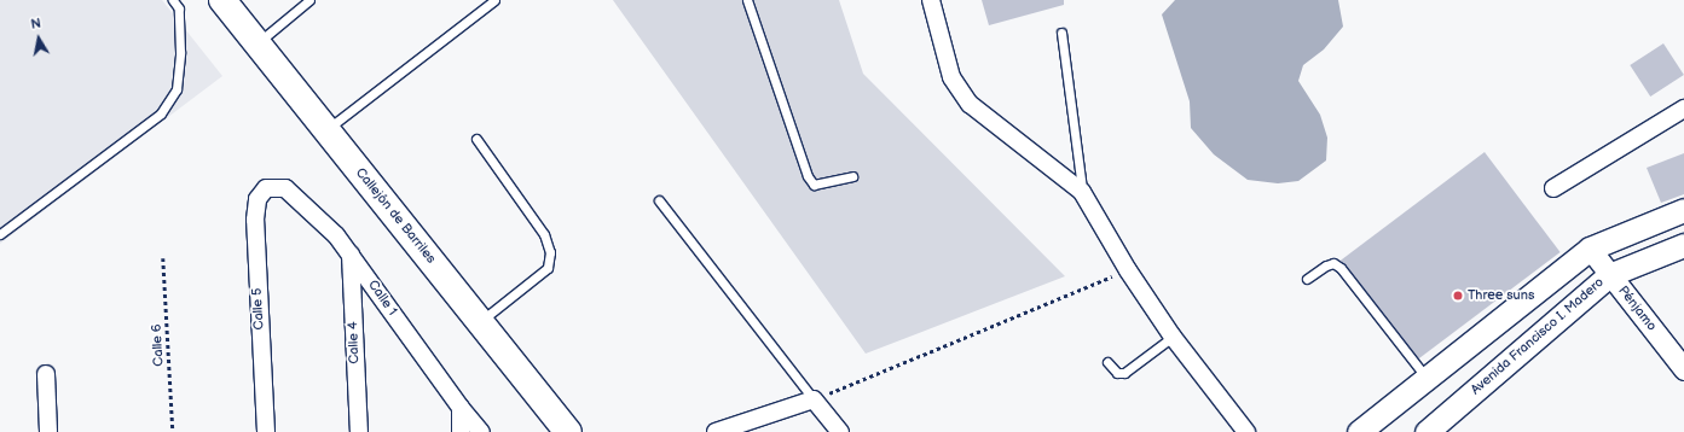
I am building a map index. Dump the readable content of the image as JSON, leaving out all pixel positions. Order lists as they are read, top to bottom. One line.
{"streets":{"main road":["Callejón de Barriles","Avenida Francisco I. Madero"],"street":["Calle 1","Calle 5","Pénjamo","Calle 4"],"path":["Calle 6"]},"crossings":[["Calle 1","Calle 5"],["Calle 1","Calle 4"],["Pénjamo","Avenida Francisco I. Madero"]],"places":["Three suns"],"north":"top"}
